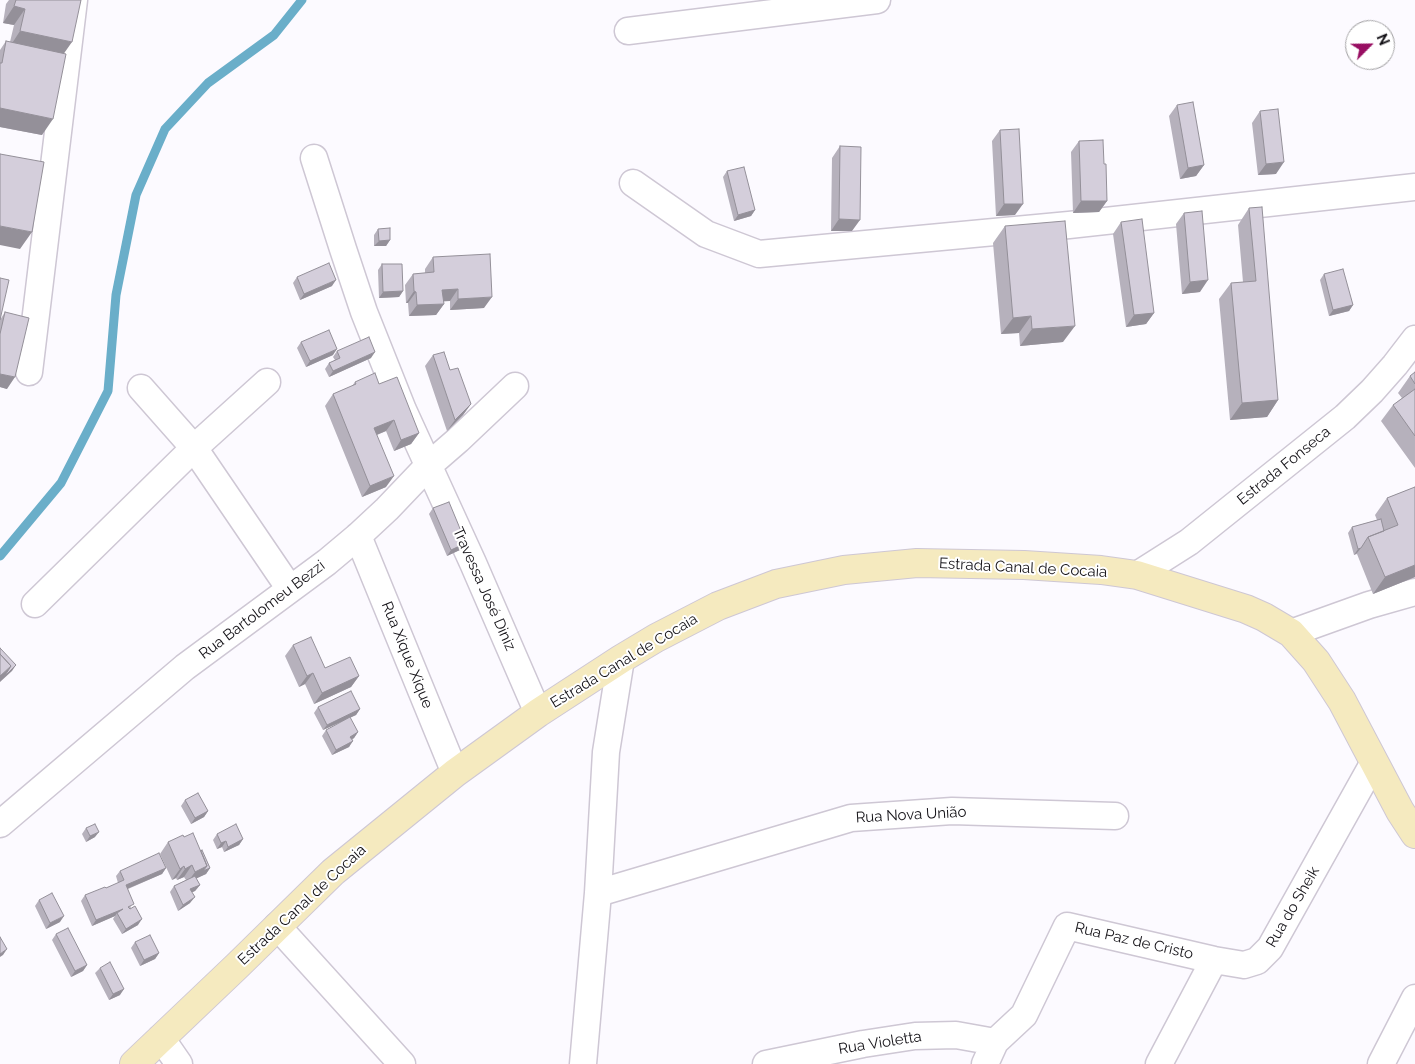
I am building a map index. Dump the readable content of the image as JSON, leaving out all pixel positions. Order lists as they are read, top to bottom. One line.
{"streets":{"street":["Estrada Fonseca","Estrada Canal de Cocaia","Travessa José Diniz","Rua Bartolomeu Bezzi","Rua Xique Xique","Rua Nova União","Rua do Sheik","Rua Paz de Cristo","Rua Violetta"]},"crossings":[["Estrada Fonseca","Estrada Canal de Cocaia"],["Estrada Canal de Cocaia","Travessa José Diniz"],["Estrada Canal de Cocaia","Rua Xique Xique"],["Estrada Canal de Cocaia","Rua do Sheik"],["Travessa José Diniz","Rua Bartolomeu Bezzi"],["Rua Bartolomeu Bezzi","Rua Xique Xique"],["Rua do Sheik","Rua Paz de Cristo"],["Rua Paz de Cristo","Rua Violetta"]],"north":"top right"}
